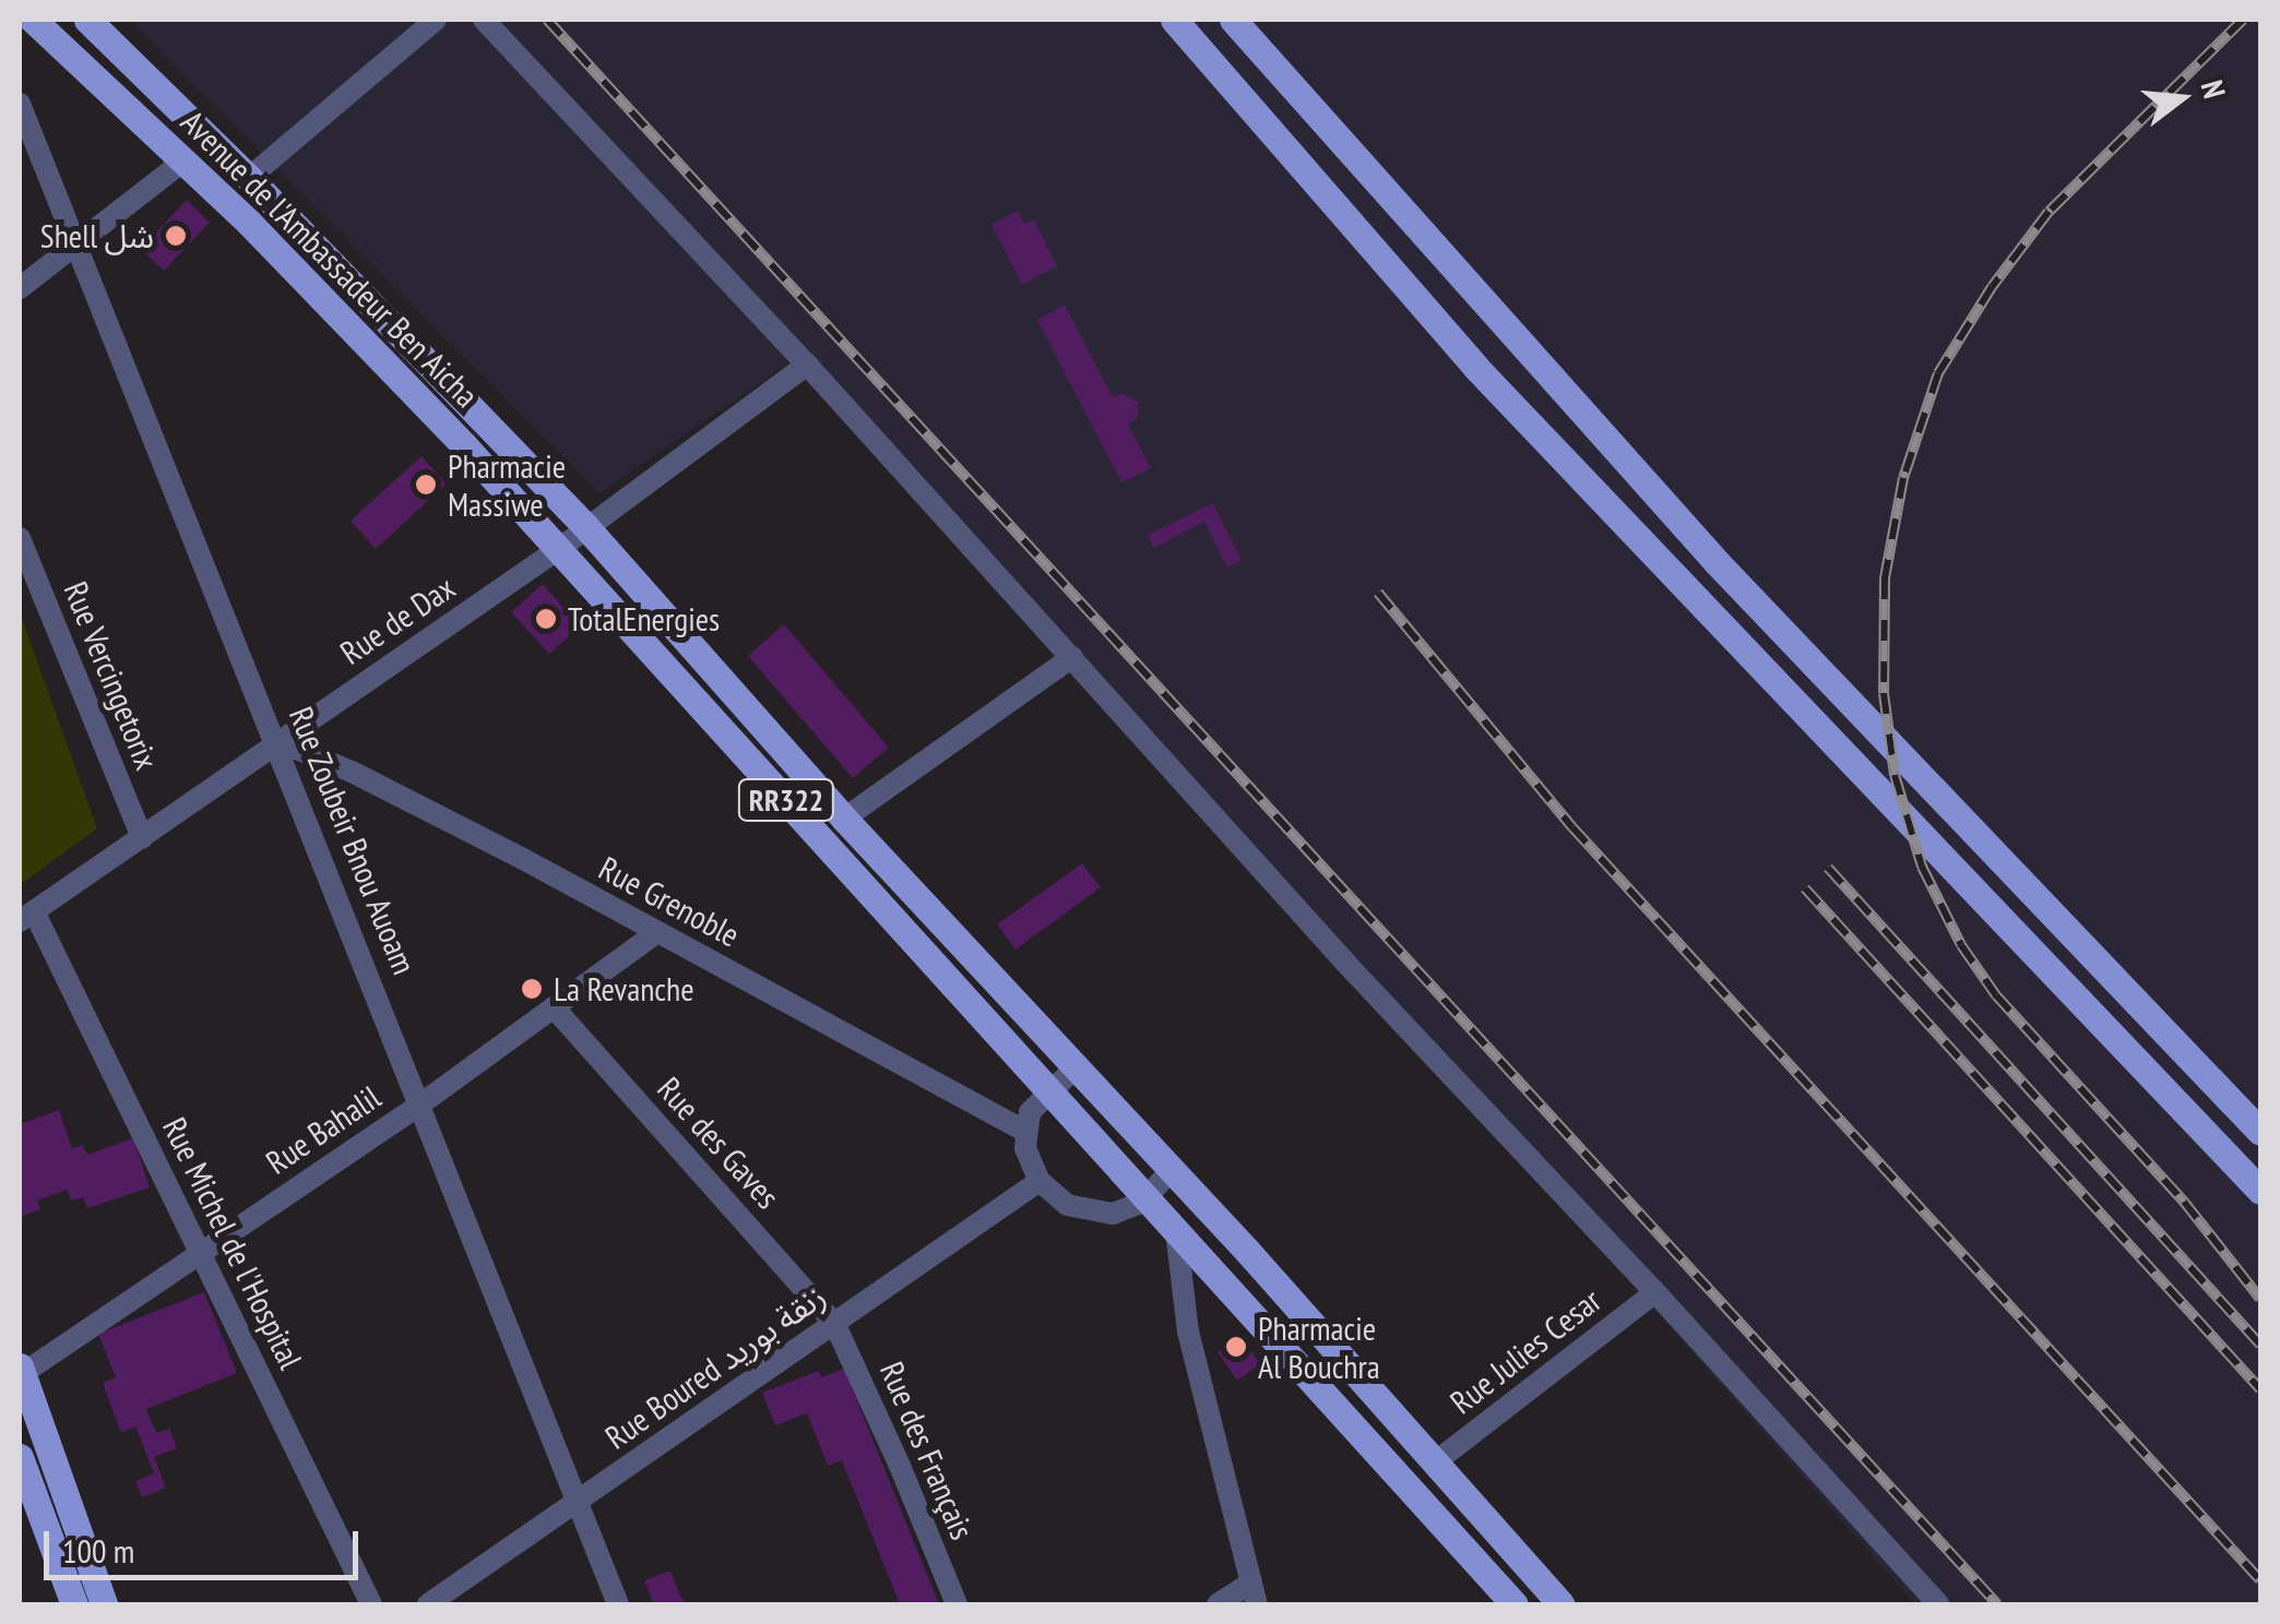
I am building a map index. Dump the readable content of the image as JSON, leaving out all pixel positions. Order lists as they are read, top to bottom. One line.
{"streets":{"main road":["Avenue de l'Ambassadeur Ben Aicha","RR322"],"street":["Rue de Dax","Rue Vercingetorix","Rue Zoubeir Bnou Auoam","Rue Grenoble","Rue Bahalil","Rue des Gaves","Rue Michel de l'Hospital","Rue Julies Cesar","Rue Boured زنقة بوريد","Rue des Français"]},"crossings":[["Avenue de l'Ambassadeur Ben Aicha","Rue de Dax"],["Avenue de l'Ambassadeur Ben Aicha","Rue Julies Cesar"],["Rue de Dax","Rue Vercingetorix"],["Rue de Dax","Rue Zoubeir Bnou Auoam"],["Rue de Dax","Rue Grenoble"],["Rue de Dax","Rue Michel de l'Hospital"],["Rue Zoubeir Bnou Auoam","Rue Grenoble"],["Rue Zoubeir Bnou Auoam","Rue Bahalil"],["Rue Zoubeir Bnou Auoam","Rue Boured زنقة بوريد"],["Rue Grenoble","Rue Bahalil"],["Rue Bahalil","Rue des Gaves"],["Rue Bahalil","Rue Michel de l'Hospital"],["Rue des Gaves","Rue Boured زنقة بوريد"],["Rue des Gaves","Rue des Français"],["Rue Boured زنقة بوريد","Rue des Français"]],"places":["Shell شل","Pharmacie Massiwe","TotalEnergies","La Revanche","Pharmacie Al Bouchra"],"scale_bar":"100 m","north":"right"}
